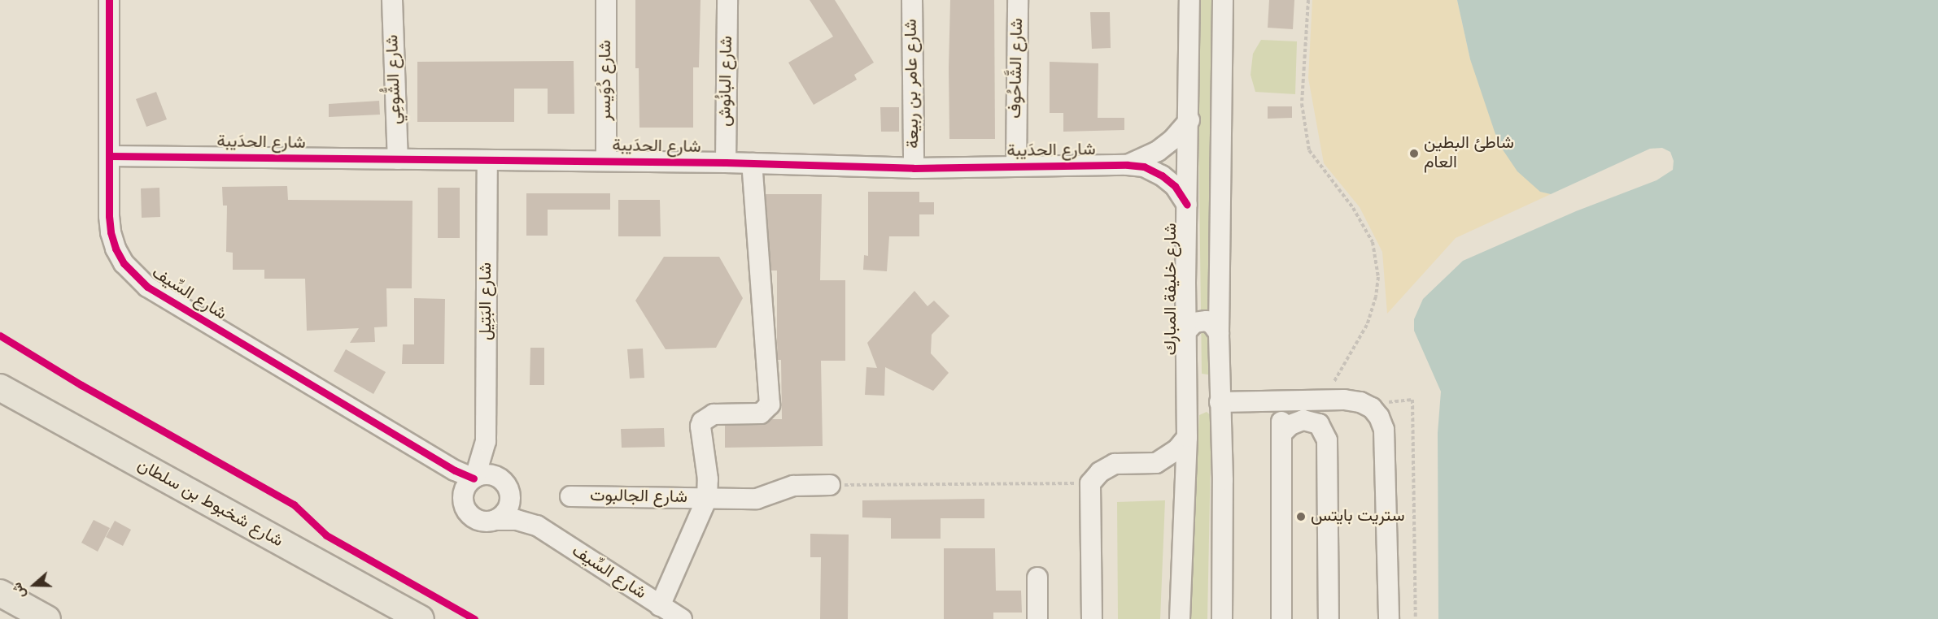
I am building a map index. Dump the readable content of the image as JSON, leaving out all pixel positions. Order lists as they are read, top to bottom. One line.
{"streets":{"main road":["شارع شخبوط بن سلطان"],"street":["شارع الشَّاحُوف","شارع الشُّوعِي","شارع دُوَيسر","شارع البانُوش","شارع عامر بن ربيعة","شارع الحدَيبة","شارع خليفة المبارك","شارع السِّيف","شارع البَتِيل","شارع الجالبوت"]},"crossings":[["شارع الشَّاحُوف","شارع الحدَيبة"],["شارع الشُّوعِي","شارع الحدَيبة"],["شارع دُوَيسر","شارع الحدَيبة"],["شارع البانُوش","شارع الحدَيبة"],["شارع عامر بن ربيعة","شارع الحدَيبة"],["شارع الحدَيبة","شارع خليفة المبارك"],["شارع الحدَيبة","شارع السِّيف"],["شارع الحدَيبة","شارع البَتِيل"],["شارع الحدَيبة","شارع الجالبوت"],["شارع السِّيف","شارع البَتِيل"],["شارع السِّيف","شارع الجالبوت"]],"places":["شاطئ البطين العام","ستريت بايتس"],"north":"left"}
